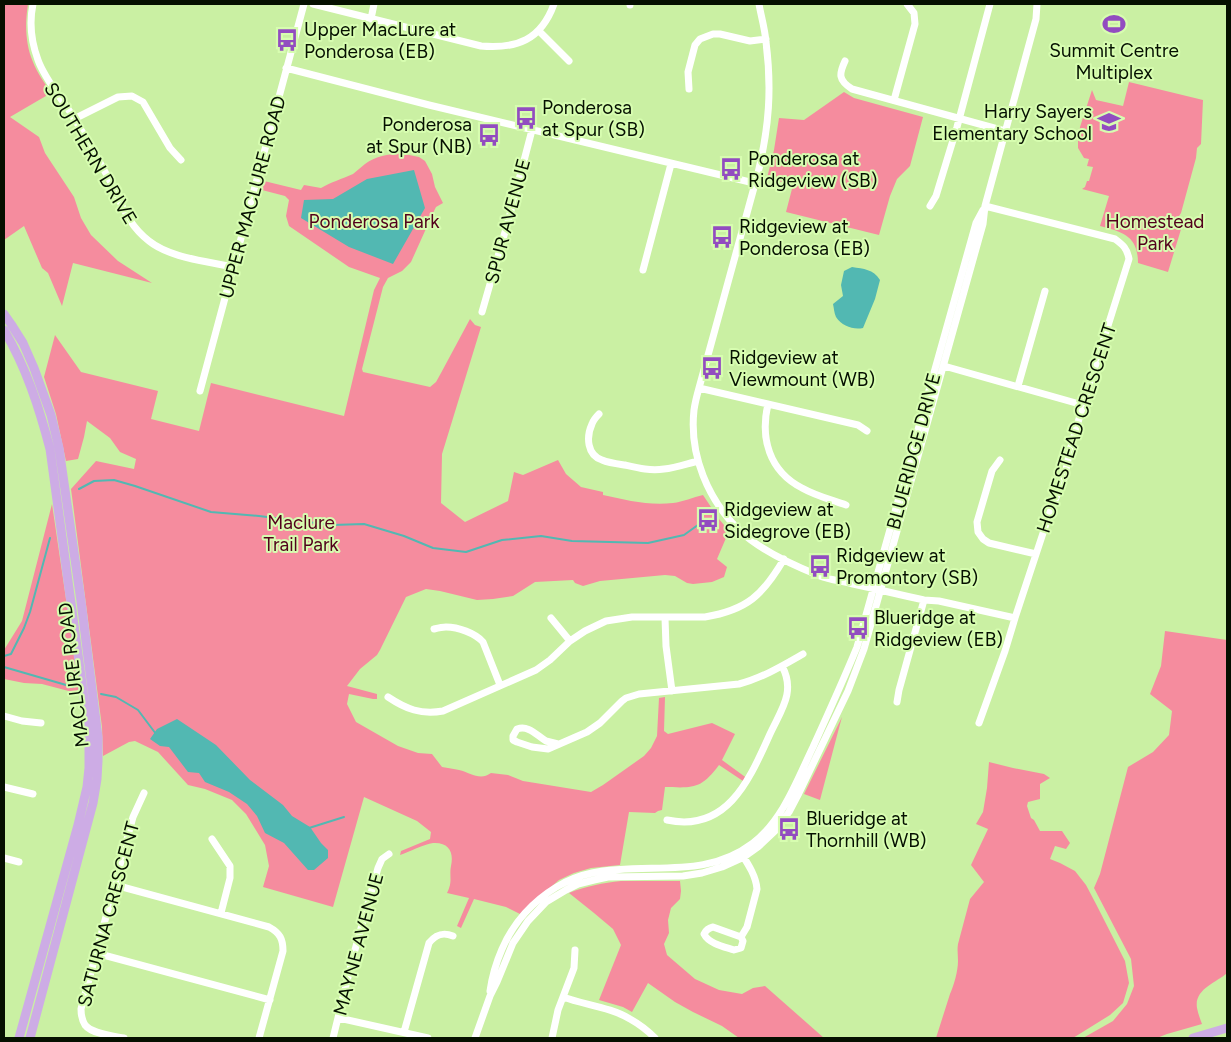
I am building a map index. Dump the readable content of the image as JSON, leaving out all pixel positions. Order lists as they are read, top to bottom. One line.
{"streets":{"main road":["MACLURE ROAD"],"street":["SOUTHERN DRIVE","UPPER MACLURE ROAD","SPUR AVENUE","HOMESTEAD CRESCENT","BLUERIDGE DRIVE","SATURNA CRESCENT","MAYNE AVENUE"]},"crossings":[["SOUTHERN DRIVE","UPPER MACLURE ROAD"],["HOMESTEAD CRESCENT","BLUERIDGE DRIVE"]],"parks":["Ponderosa Park","Homestead Park","Maclure Trail Park"],"places":{"sports":["Summit Centre Multiplex"],"bus stop":["Upper MacLure at Ponderosa (EB)","Ponderosa at Spur (SB)","Ponderosa at Spur (NB)","Ponderosa at Ridgeview (SB)","Ridgeview at Ponderosa (EB)","Ridgeview at Viewmount (WB)","Ridgeview at Sidegrove (EB)","Ridgeview at Promontory (SB)","Blueridge at Ridgeview (EB)","Blueridge at Thornhill (WB)"],"school or university":["Harry Sayers Elementary School"]}}
